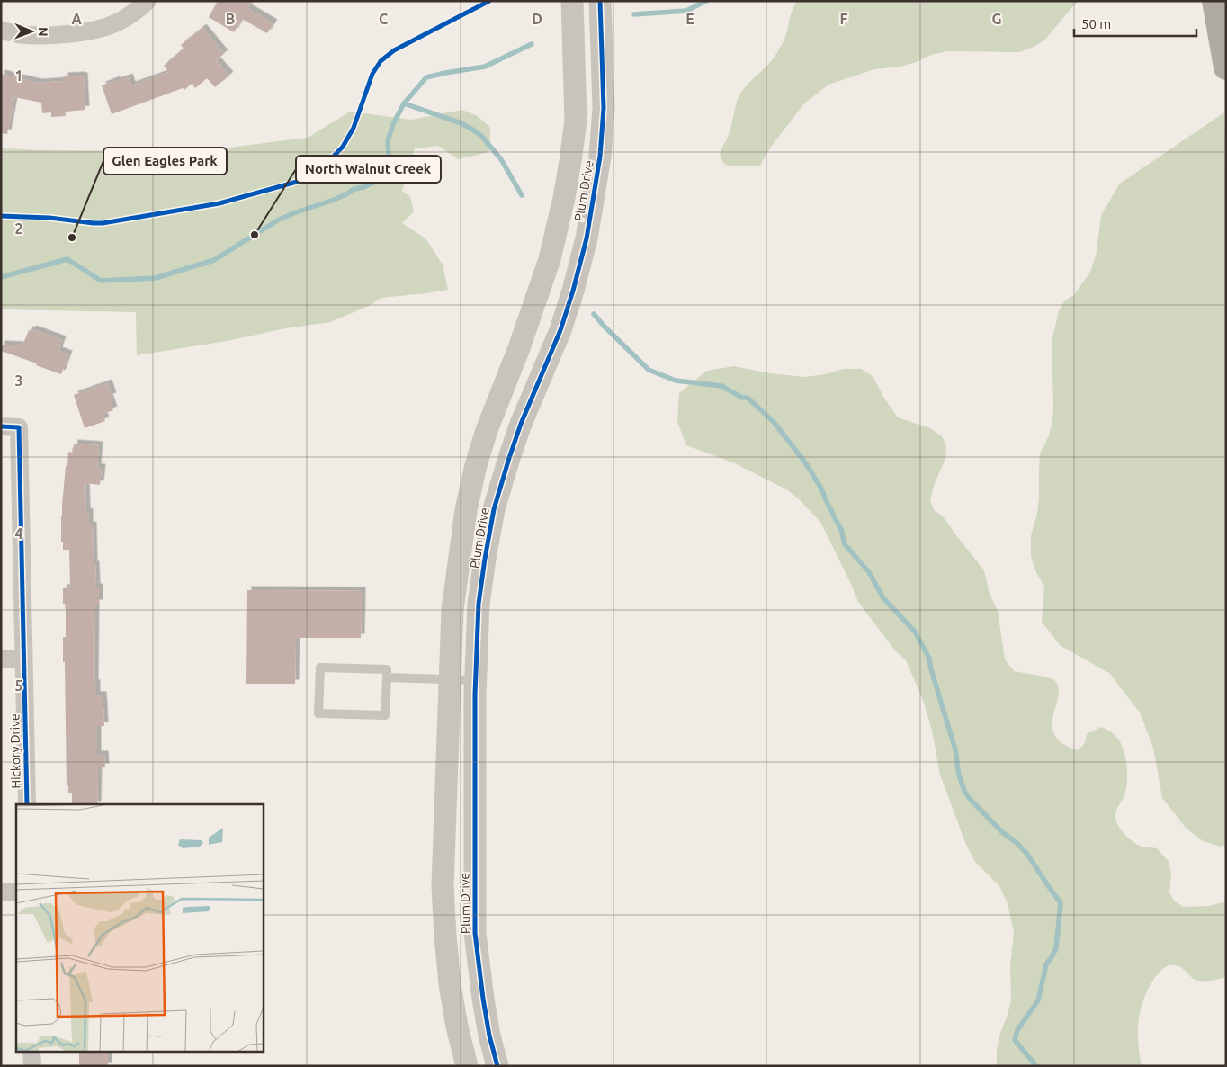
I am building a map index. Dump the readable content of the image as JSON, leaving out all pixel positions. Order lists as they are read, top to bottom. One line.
{"streets":{"street":["Plum Drive","Hickory Drive"]},"places":["North Walnut Creek","Glen Eagles Park"],"scale_bar":"50 m","north":"right","grid":{"columns":["A","B","C","D","E","F","G"],"rows":["1","2","3","4","5"]}}
